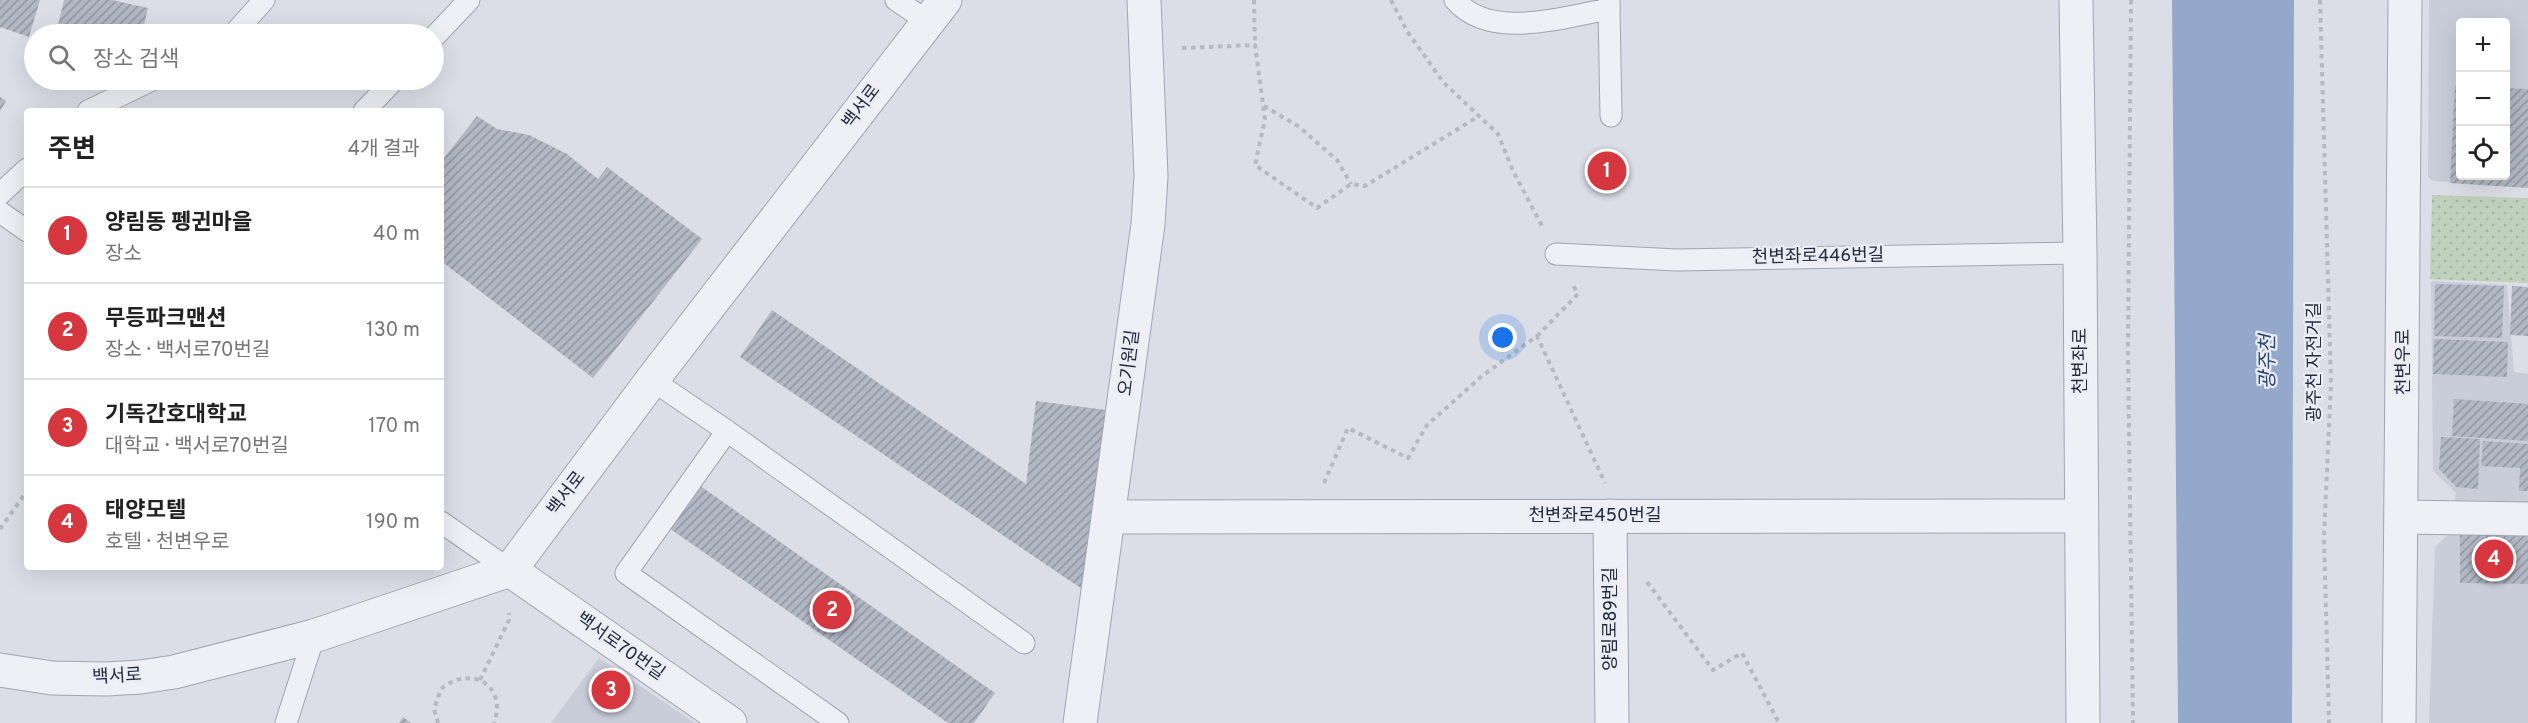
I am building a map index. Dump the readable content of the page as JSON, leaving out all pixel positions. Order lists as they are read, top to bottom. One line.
{"streets":{"street":["백서로","천변좌로","천변우로","오기원길","천변좌로450번길","양림로89번길","백서로70번길"],"lane":["천변좌로446번길"],"path":["광주천 자전거길"]},"crossings":[["백서로","백서로70번길"],["천변좌로446번길","천변좌로"],["천변좌로","천변좌로450번길"],["오기원길","천변좌로450번길"],["천변좌로450번길","양림로89번길"]],"water":["광주천"],"page":{"map_buttons":["+","−"],"search":"장소 검색","heading":["주변","4개 결과"],"pins":["1","4","2","3"],"list":[{"mark":"1","name":"양림동 펭귄마을","note":"장소","value":"40 m"},{"mark":"2","name":"무등파크맨션","note":"장소 · 백서로70번길","value":"130 m"},{"mark":"3","name":"기독간호대학교","note":"대학교 · 백서로70번길","value":"170 m"},{"mark":"4","name":"태양모텔","note":"호텔 · 천변우로","value":"190 m"}]}}
